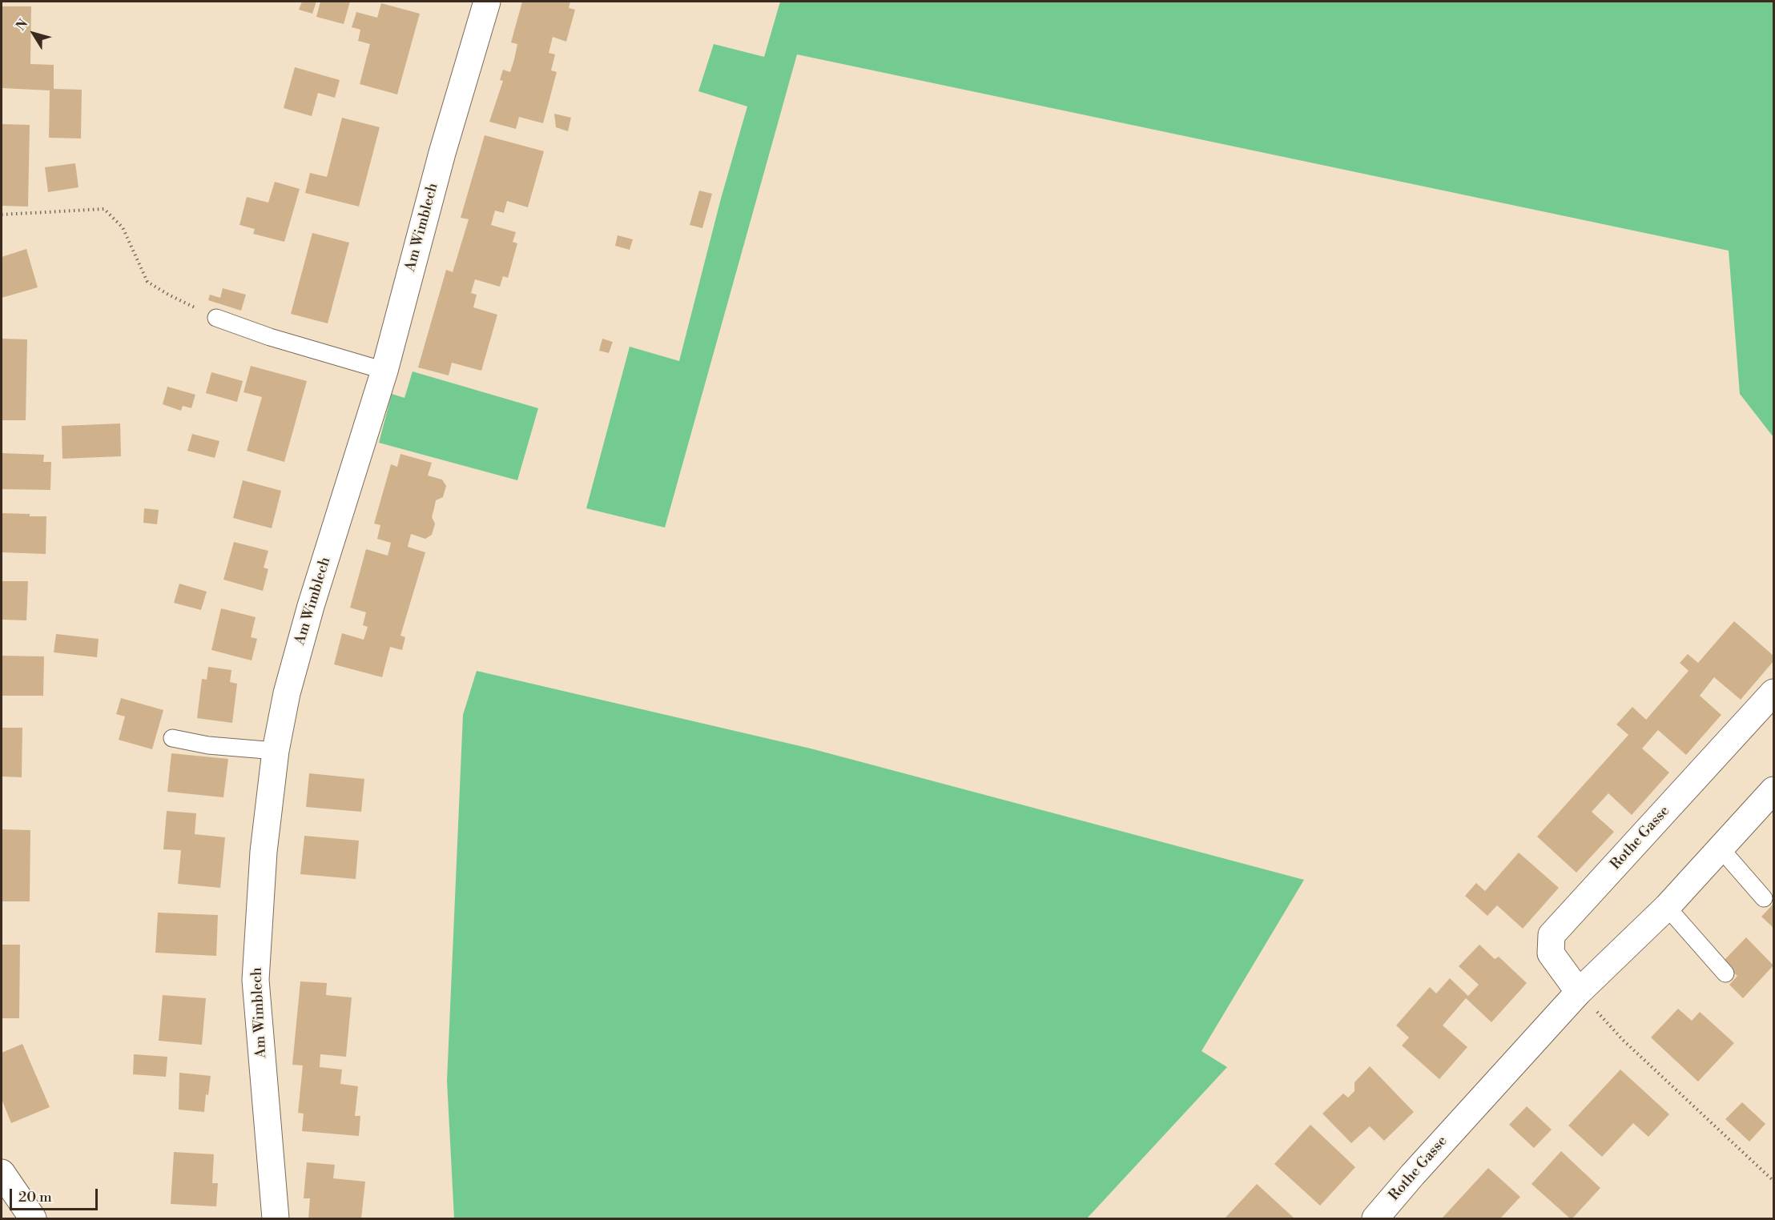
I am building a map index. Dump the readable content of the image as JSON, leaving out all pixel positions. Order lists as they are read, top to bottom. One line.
{"streets":{"street":["Am Wimblech","Rothe Gasse"]},"scale_bar":"20 m","north":"top left"}
